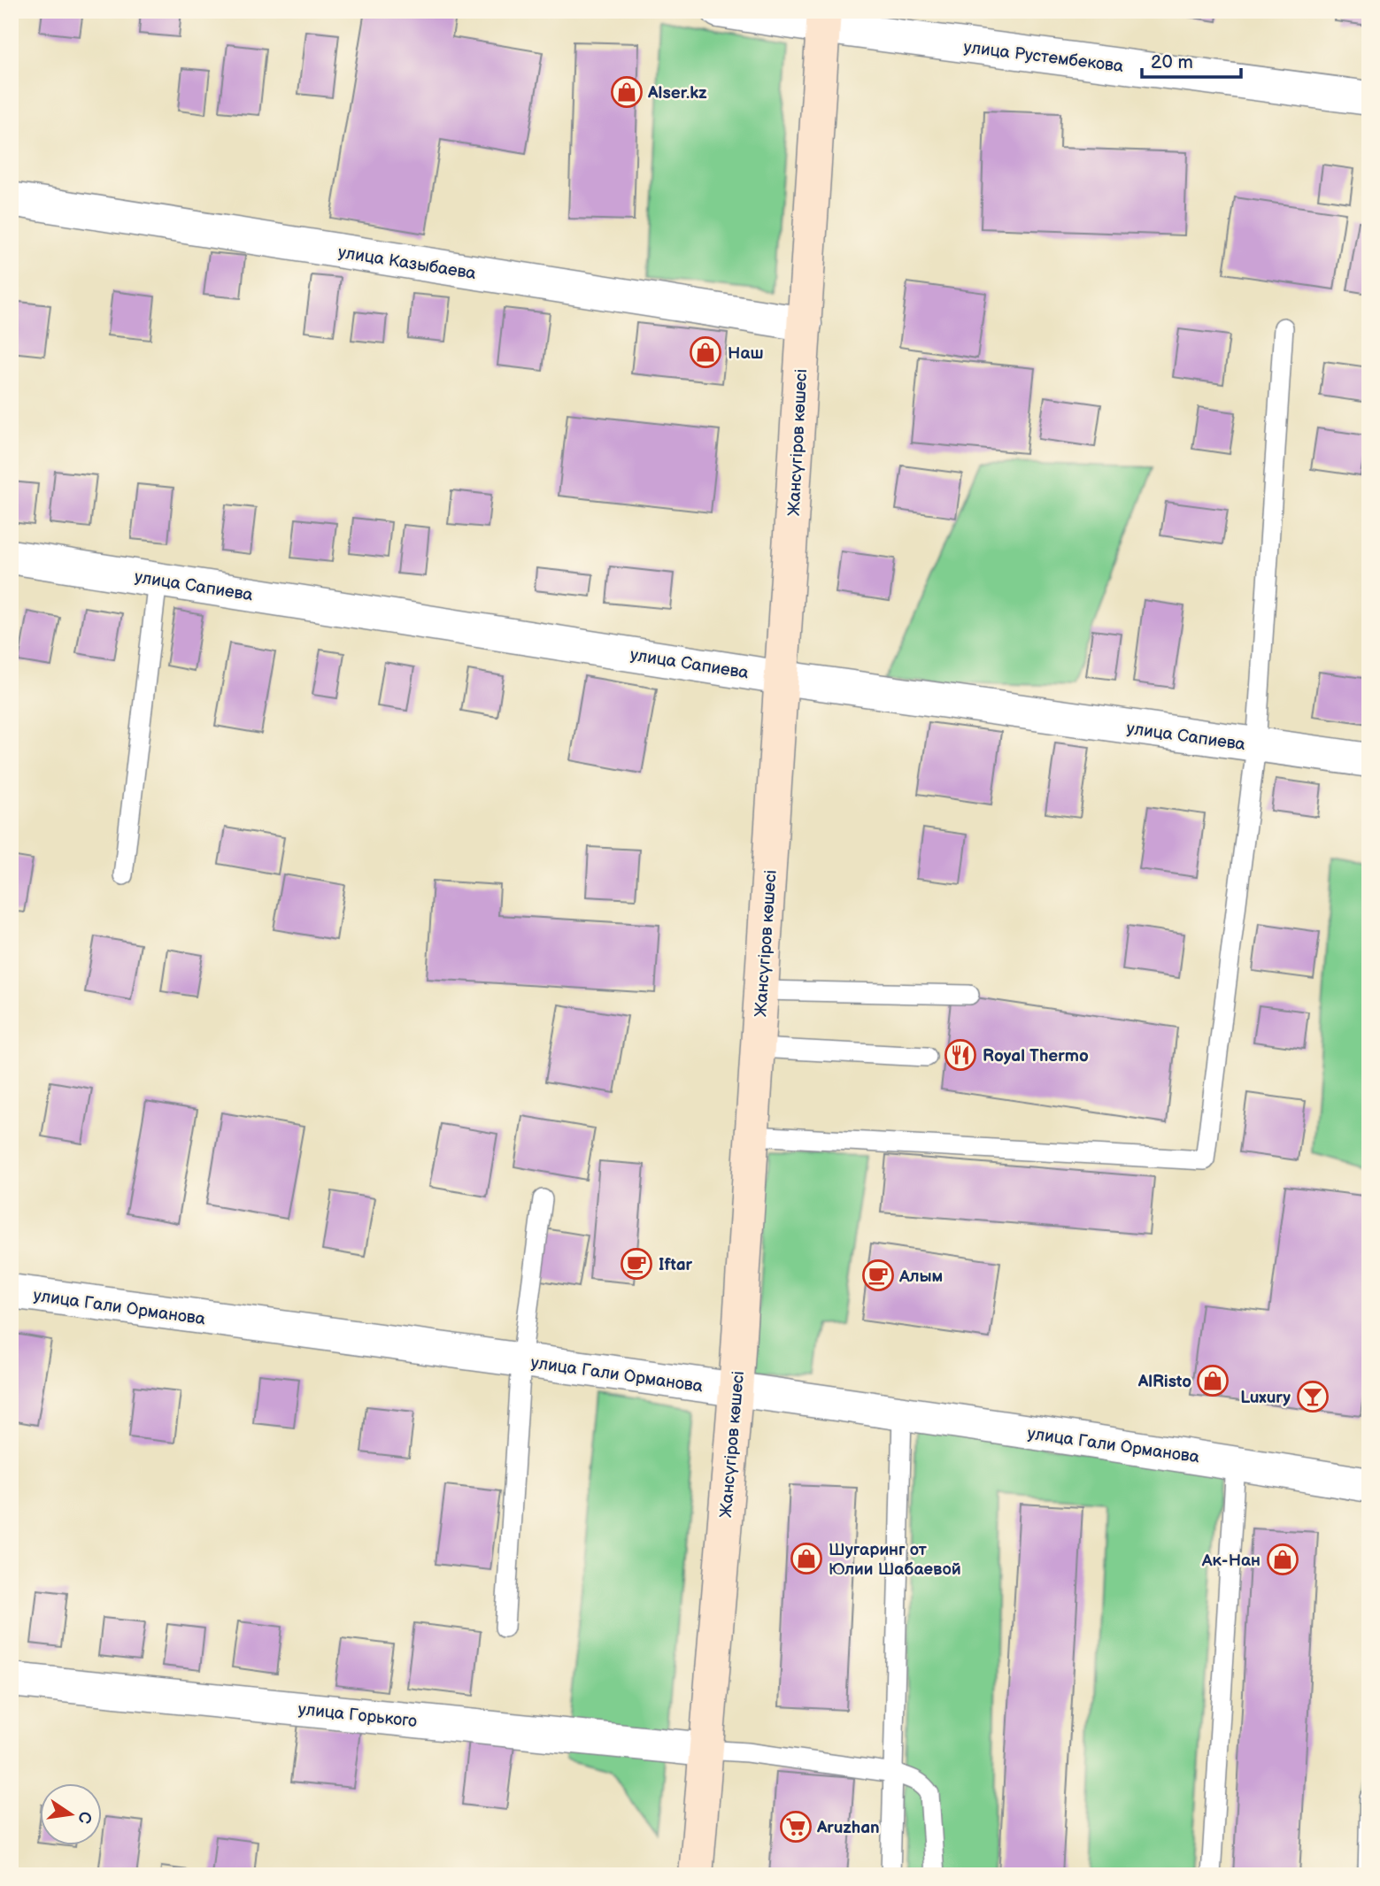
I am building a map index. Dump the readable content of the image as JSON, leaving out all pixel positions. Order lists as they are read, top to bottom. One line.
{"streets":{"main road":["Жансүгіров көшесі"],"street":["улица Рустембекова","улица Казыбаева","улица Сапиева","улица Гали Орманова","улица Горького"]},"crossings":[["улица Рустембекова","Жансүгіров көшесі"],["улица Казыбаева","Жансүгіров көшесі"],["Жансүгіров көшесі","улица Сапиева"],["Жансүгіров көшесі","улица Гали Орманова"],["Жансүгіров көшесі","улица Горького"]],"places":{"shop":["Alser.kz","Наш","AlRisto","Шугаринг от Юлии Шабаевой","Ак-Нан"],"restaurant":["Royal Thermo"],"cafe":["Iftar","Алым"],"bar":["Luxury"],"supermarket":["Aruzhan"]},"scale_bar":"20 m","north":"right"}
